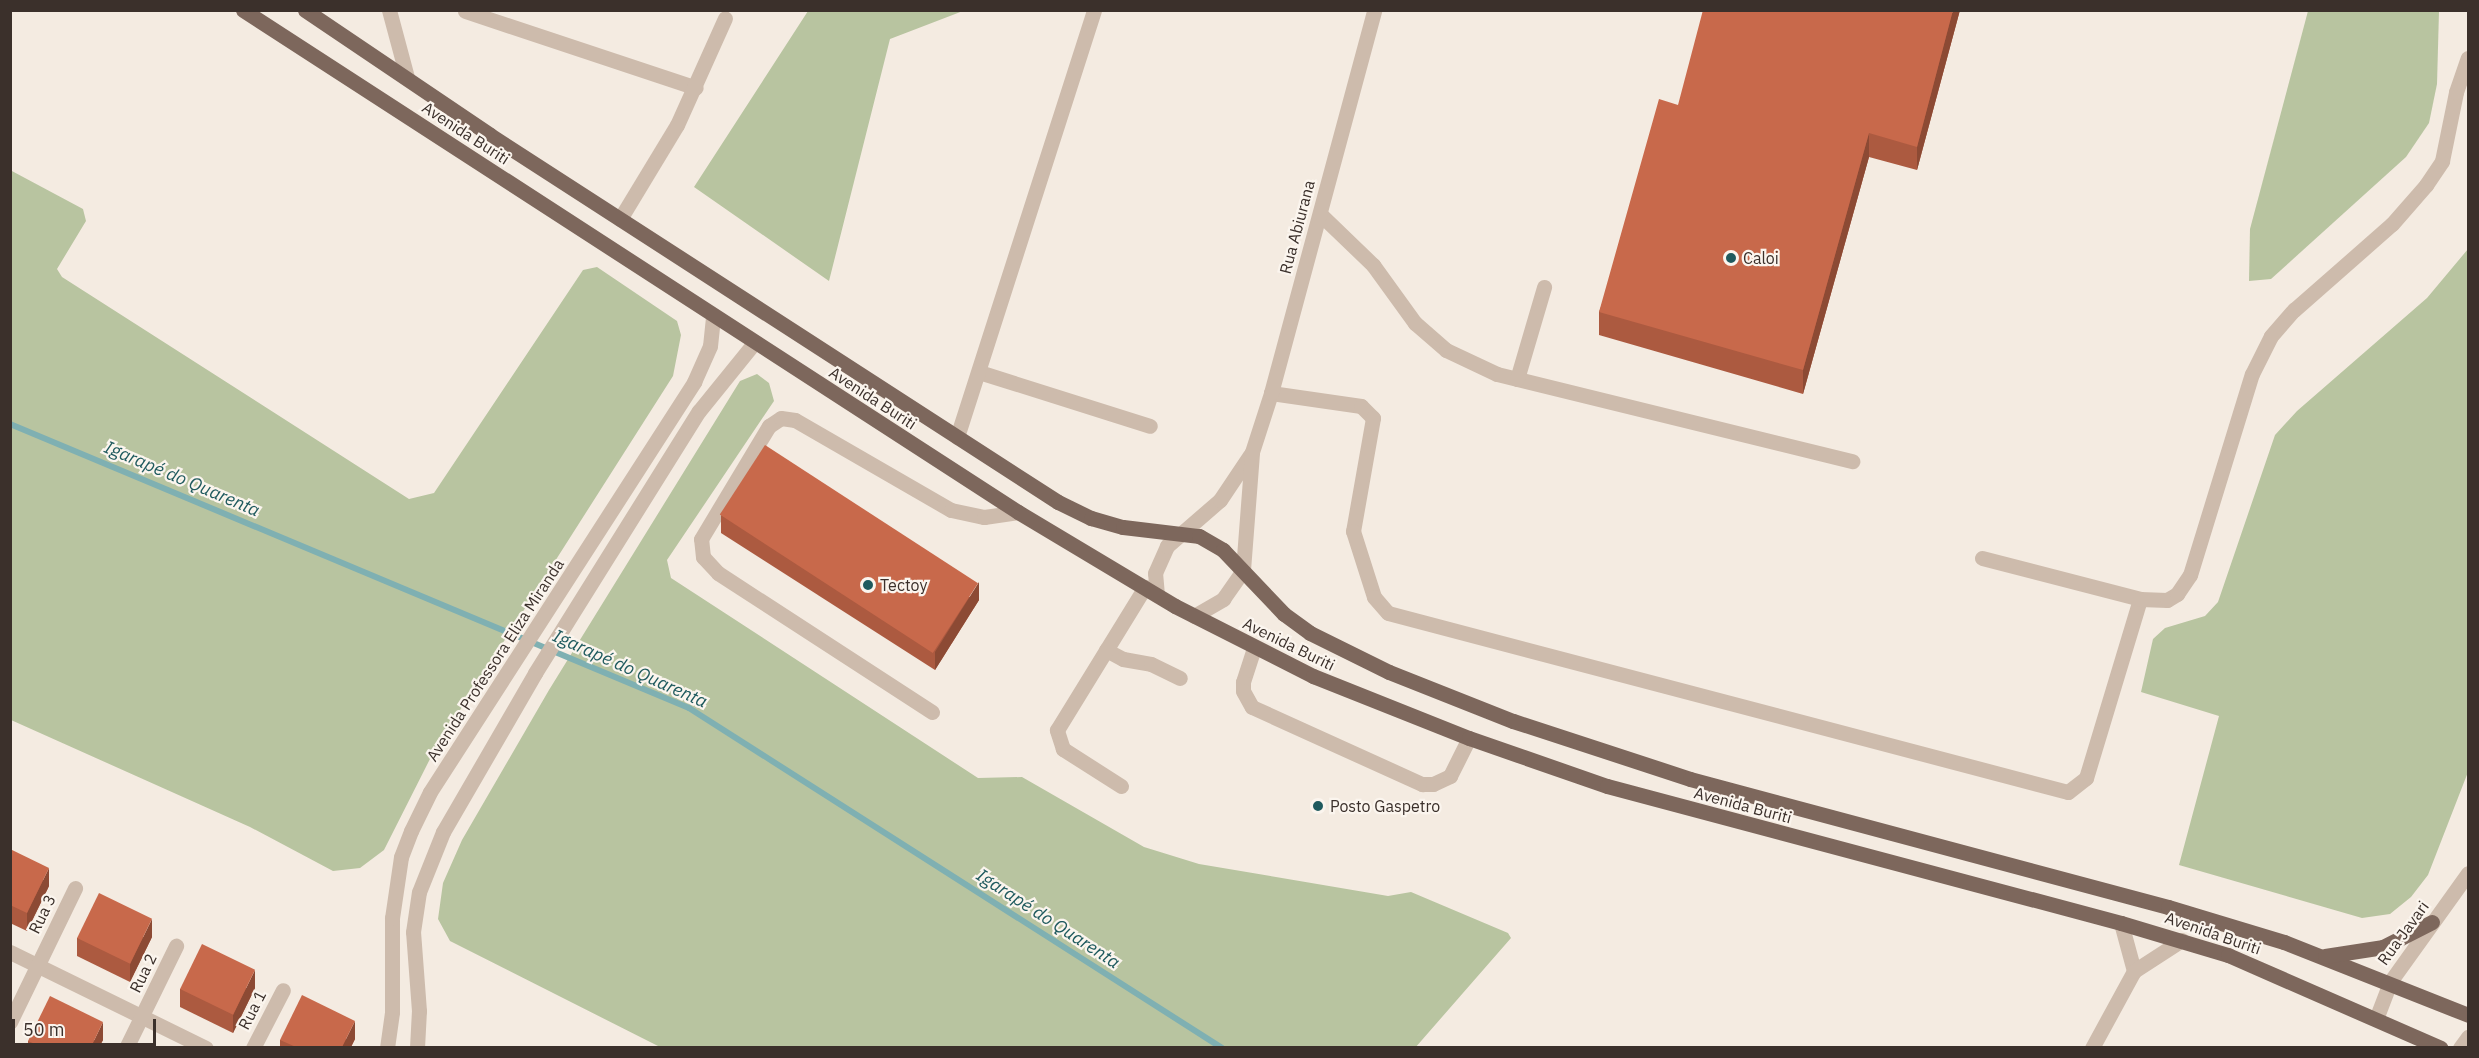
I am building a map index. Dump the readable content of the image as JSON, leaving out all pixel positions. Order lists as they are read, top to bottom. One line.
{"streets":{"main road":["Avenida Buriti"],"street":["Rua Abiurana","Avenida Professora Eliza Miranda","Rua 3","Rua Javari","Rua 2","Rua 1"]},"crossings":[["Avenida Buriti","Rua Abiurana"],["Avenida Buriti","Avenida Professora Eliza Miranda"],["Avenida Buriti","Rua Javari"]],"water":["Igarapé do Quarenta"],"places":["Caloi","Tectoy","Posto Gaspetro"],"scale_bar":"50 m"}
